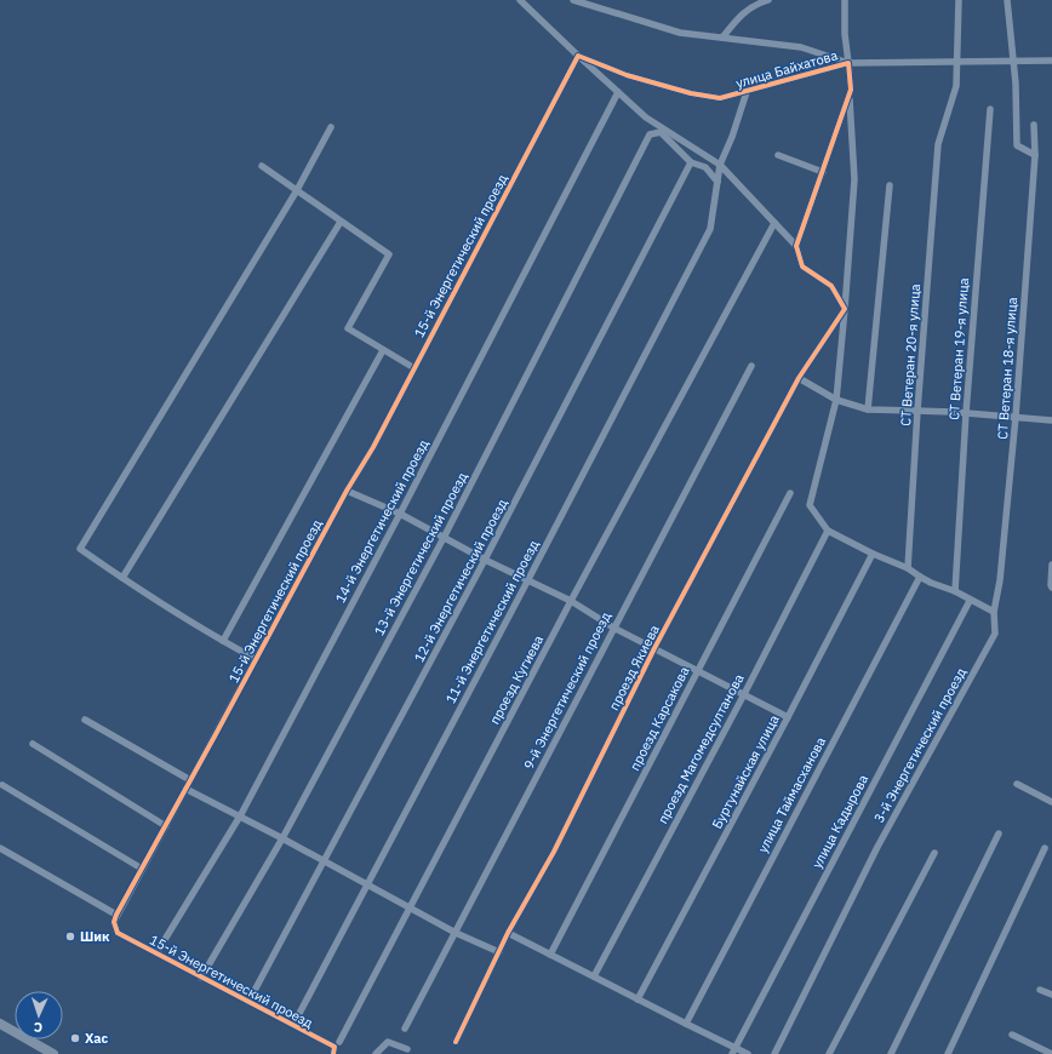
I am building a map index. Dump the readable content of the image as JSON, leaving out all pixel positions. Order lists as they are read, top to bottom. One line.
{"streets":{"street":["улица Байхатова","15-й Энергетический проезд","СТ Ветеран 19-я улица","СТ Ветеран 20-я улица","СТ Ветеран 18-я улица","14-й Энергетический проезд","13-й Энергетический проезд","12-й Энергетический проезд","11-й Энергетический проезд","проезд Якиева","проезд Кугиева","9-й Энергетический проезд","проезд Карсакова","3-й Энергетический проезд","проезд Магомедсултанова","Буртунайская улица","улица Таймасханова","улица Кадырова"]},"crossings":[["улица Байхатова","15-й Энергетический проезд"],["улица Байхатова","11-й Энергетический проезд"],["15-й Энергетический проезд","14-й Энергетический проезд"],["15-й Энергетический проезд","13-й Энергетический проезд"],["15-й Энергетический проезд","12-й Энергетический проезд"],["15-й Энергетический проезд","11-й Энергетический проезд"],["СТ Ветеран 18-я улица","3-й Энергетический проезд"]],"places":["Шик","Хас"],"north":"bottom"}
